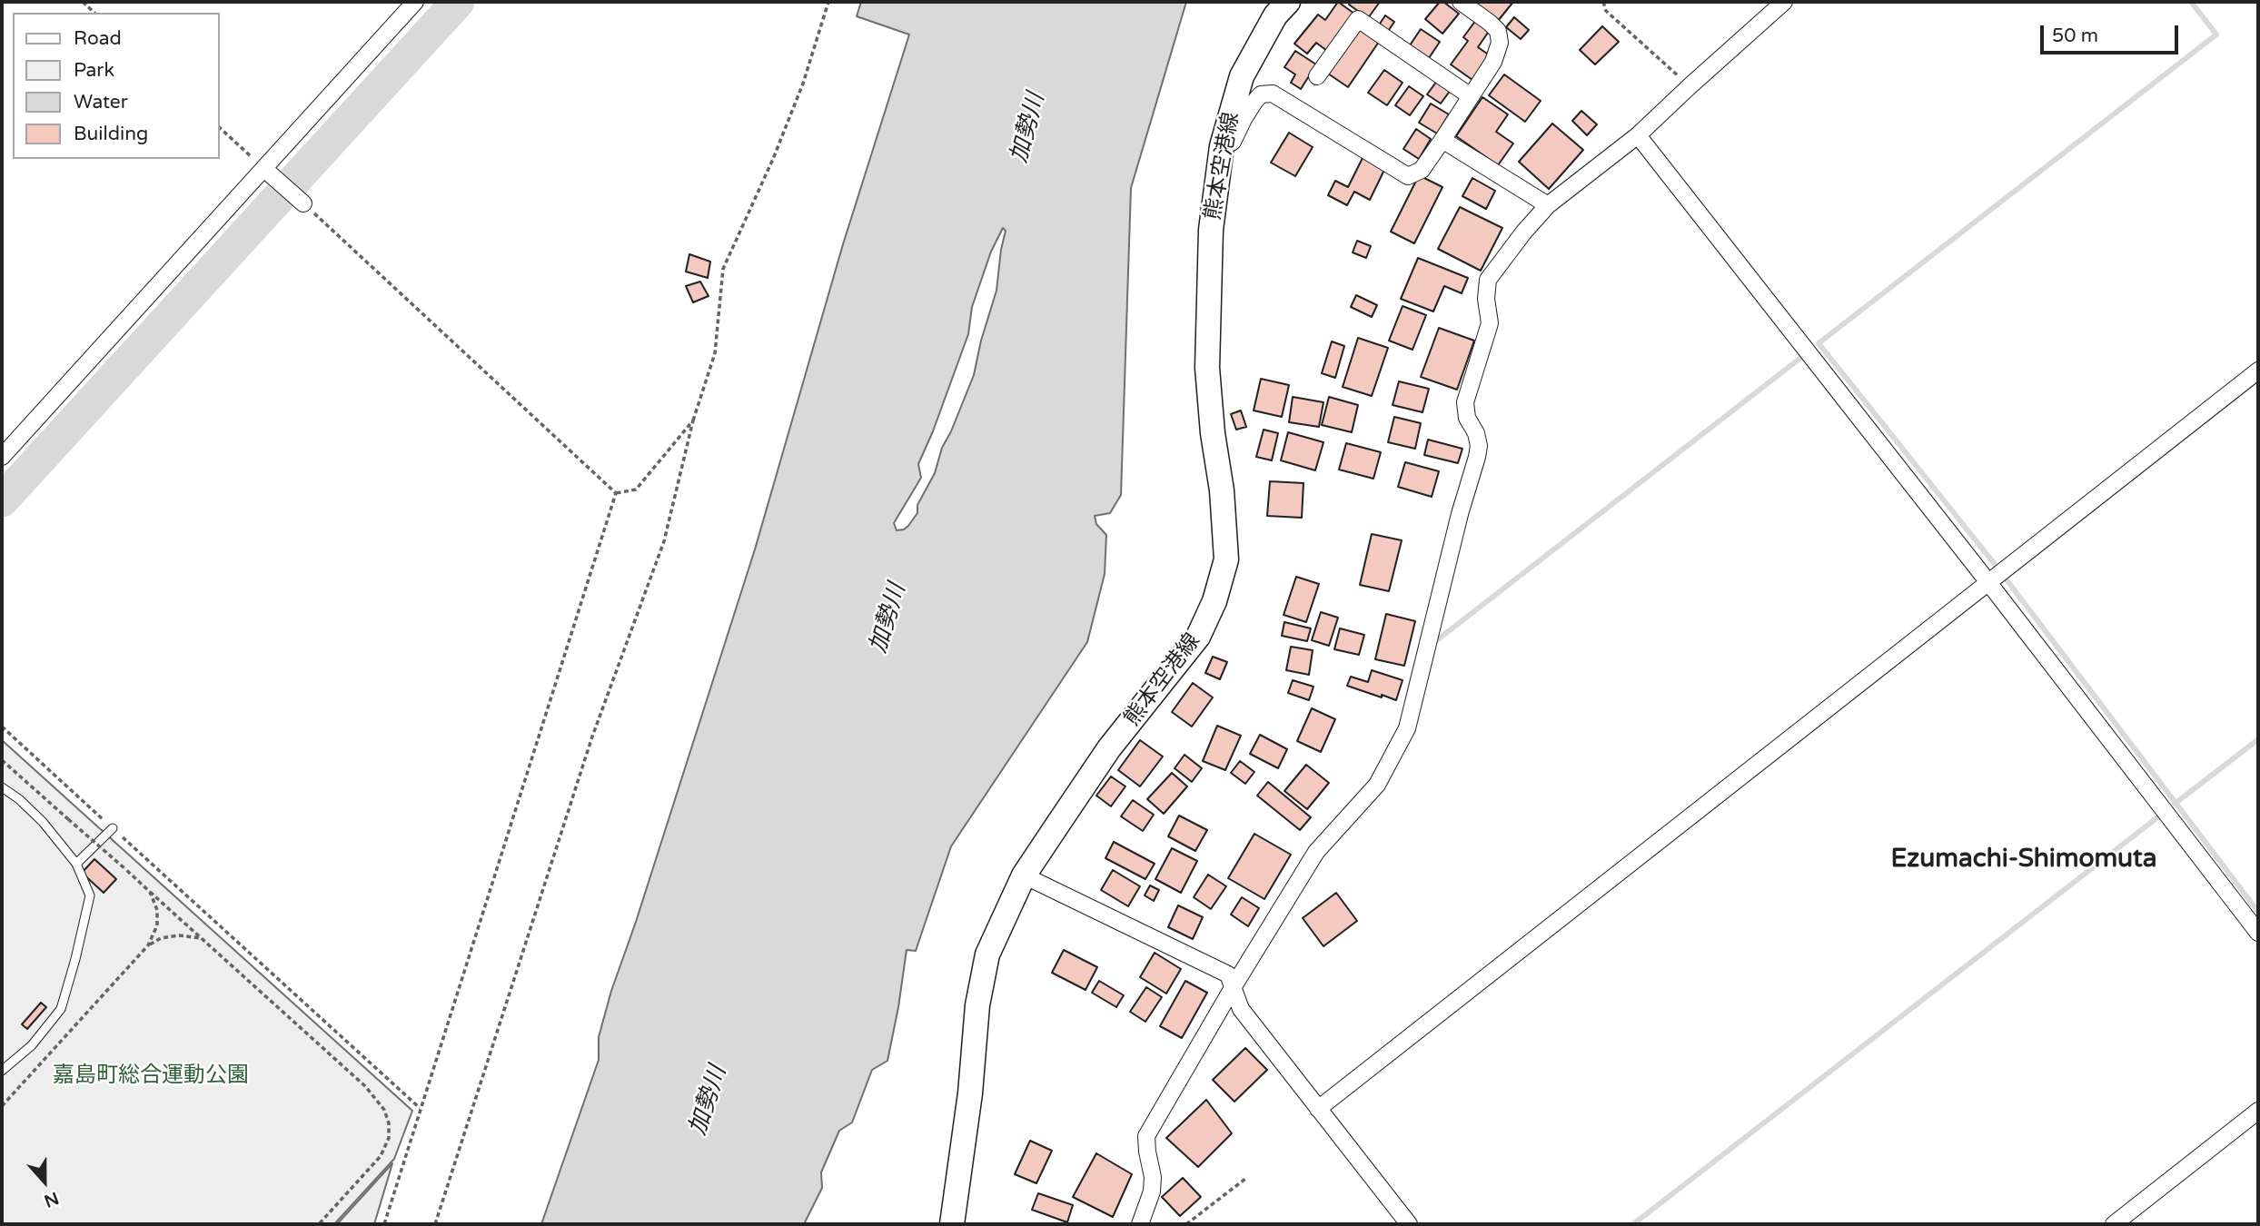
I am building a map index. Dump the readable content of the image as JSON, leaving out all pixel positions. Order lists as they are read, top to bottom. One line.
{"streets":{"main road":["熊本空港線"]},"districts":["Ezumachi-Shimomuta"],"water":["加勢川"],"parks":["嘉島町総合運動公園"],"legend":["Road","Park","Water","Building"],"scale_bar":"50 m","north":"bottom"}
